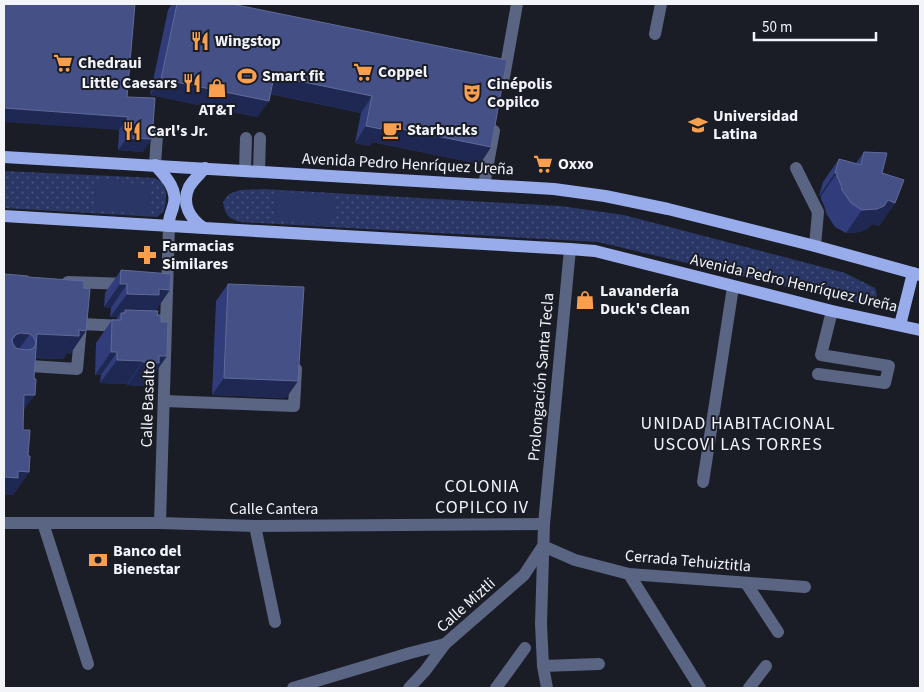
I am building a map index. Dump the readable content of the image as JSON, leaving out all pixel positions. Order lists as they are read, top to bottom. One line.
{"streets":{"main road":["Avenida Pedro Henríquez Ureña"],"street":["Prolongación Santa Tecla","Calle Basalto","Calle Cantera","Cerrada Tehuiztitla","Calle Miztli"]},"crossings":[["Avenida Pedro Henríquez Ureña","Prolongación Santa Tecla"],["Avenida Pedro Henríquez Ureña","Calle Basalto"],["Prolongación Santa Tecla","Calle Cantera"],["Prolongación Santa Tecla","Cerrada Tehuiztitla"],["Prolongación Santa Tecla","Calle Miztli"],["Calle Basalto","Calle Cantera"],["Cerrada Tehuiztitla","Calle Miztli"]],"districts":["UNIDAD HABITACIONAL USCOVI LAS TORRES","COLONIA COPILCO IV"],"places":{"restaurant":["Wingstop","Little Caesars","Carl's Jr."],"supermarket":["Chedraui","Coppel","Oxxo"],"sports":["Smart fit"],"shop":["AT&T","Lavandería Duck's Clean"],"theatre":["Cinépolis Copilco"],"school or university":["Universidad Latina"],"cafe":["Starbucks"],"pharmacy":["Farmacias Similares"],"bank":["Banco del Bienestar"]},"scale_bar":"50 m"}
